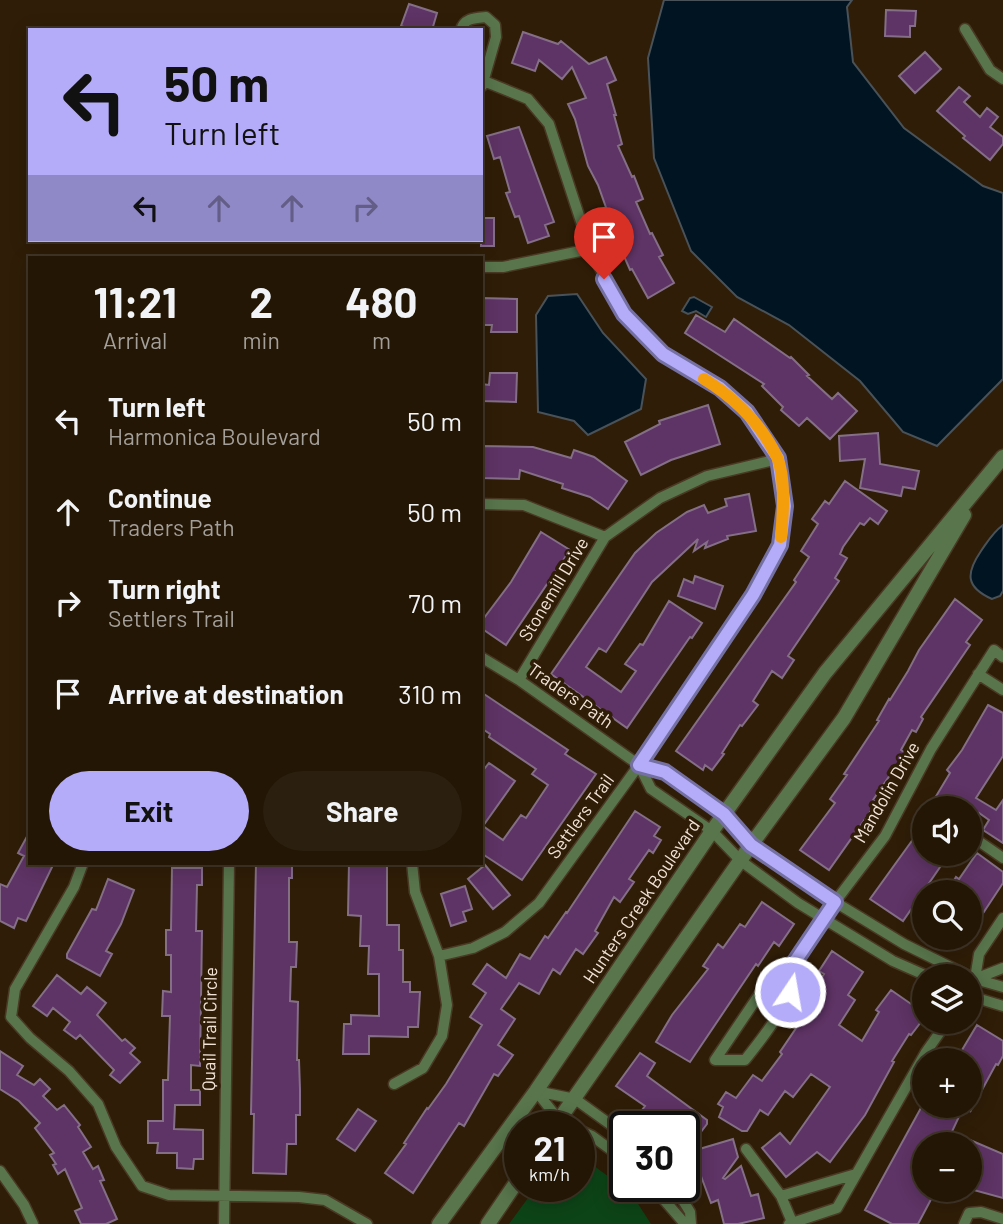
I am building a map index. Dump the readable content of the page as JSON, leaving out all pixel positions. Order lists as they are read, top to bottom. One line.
{"streets":{"street":["Stonemill Drive","Traders Path","Mandolin Drive","Settlers Trail","Hunters Creek Boulevard","Quail Trail Circle"]},"crossings":[["Stonemill Drive","Traders Path"],["Stonemill Drive","Settlers Trail"],["Traders Path","Mandolin Drive"],["Traders Path","Settlers Trail"],["Traders Path","Hunters Creek Boulevard"]],"page":{"turn":["50 m","Turn left"],"eta":["11:21","Arrival","2","min","480","m"],"list":[{"name":"Turn left","note":"Harmonica Boulevard","value":"50 m"},{"name":"Continue","note":"Traders Path","value":"50 m"},{"name":"Turn right","note":"Settlers Trail","value":"70 m"},{"name":"Arrive at destination","value":"310 m"}],"buttons":["Exit","Share"],"map_buttons":["+","−"],"speed":"21 km/h","limit":"30"}}
